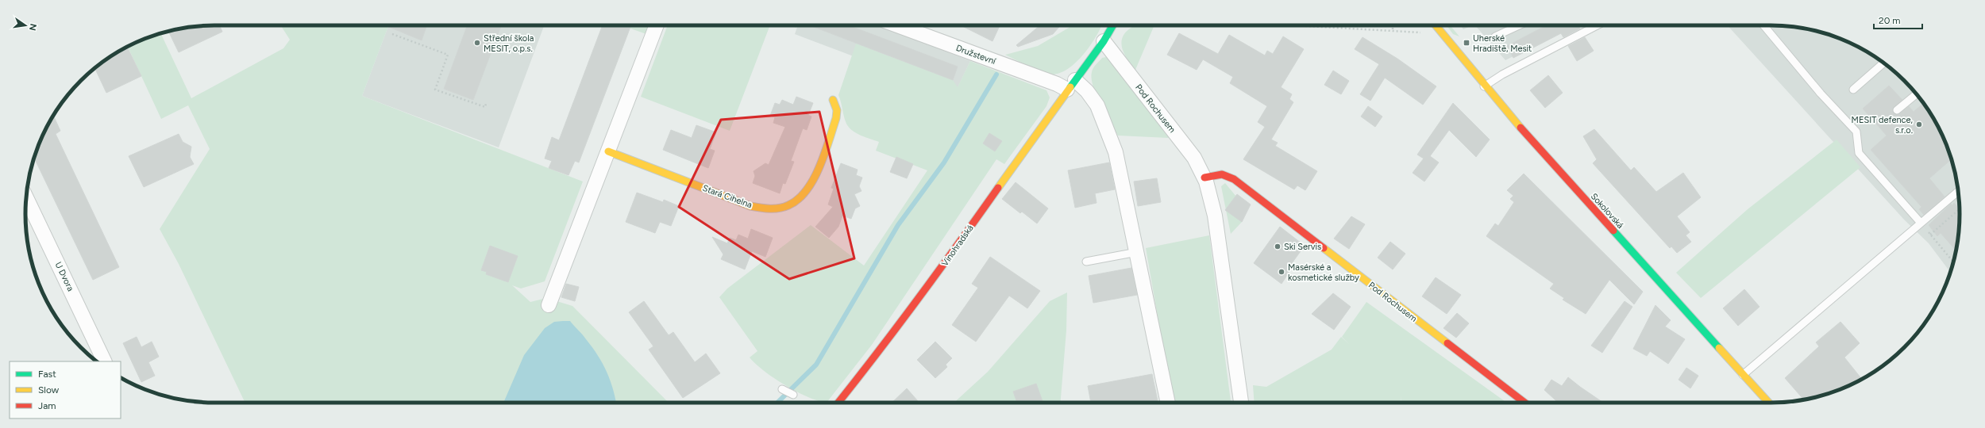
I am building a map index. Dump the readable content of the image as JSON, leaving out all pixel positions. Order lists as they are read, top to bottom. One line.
{"streets":{"street":["Družstevní","Pod Rochusem","Stará Cihelna","Sokolovská","Vinohradská","U Dvora"]},"crossings":[["Družstevní","Vinohradská"],["Pod Rochusem","Vinohradská"]],"places":{"other":["Střední škola MESIT, o.p.s.","MESIT defence, s.r.o.","Ski Servis","Masérské a kosmetické služby"],"transit":["Uherské Hradiště, Mesit"]},"legend":["Fast","Slow","Jam"],"scale_bar":"20 m","north":"right"}
